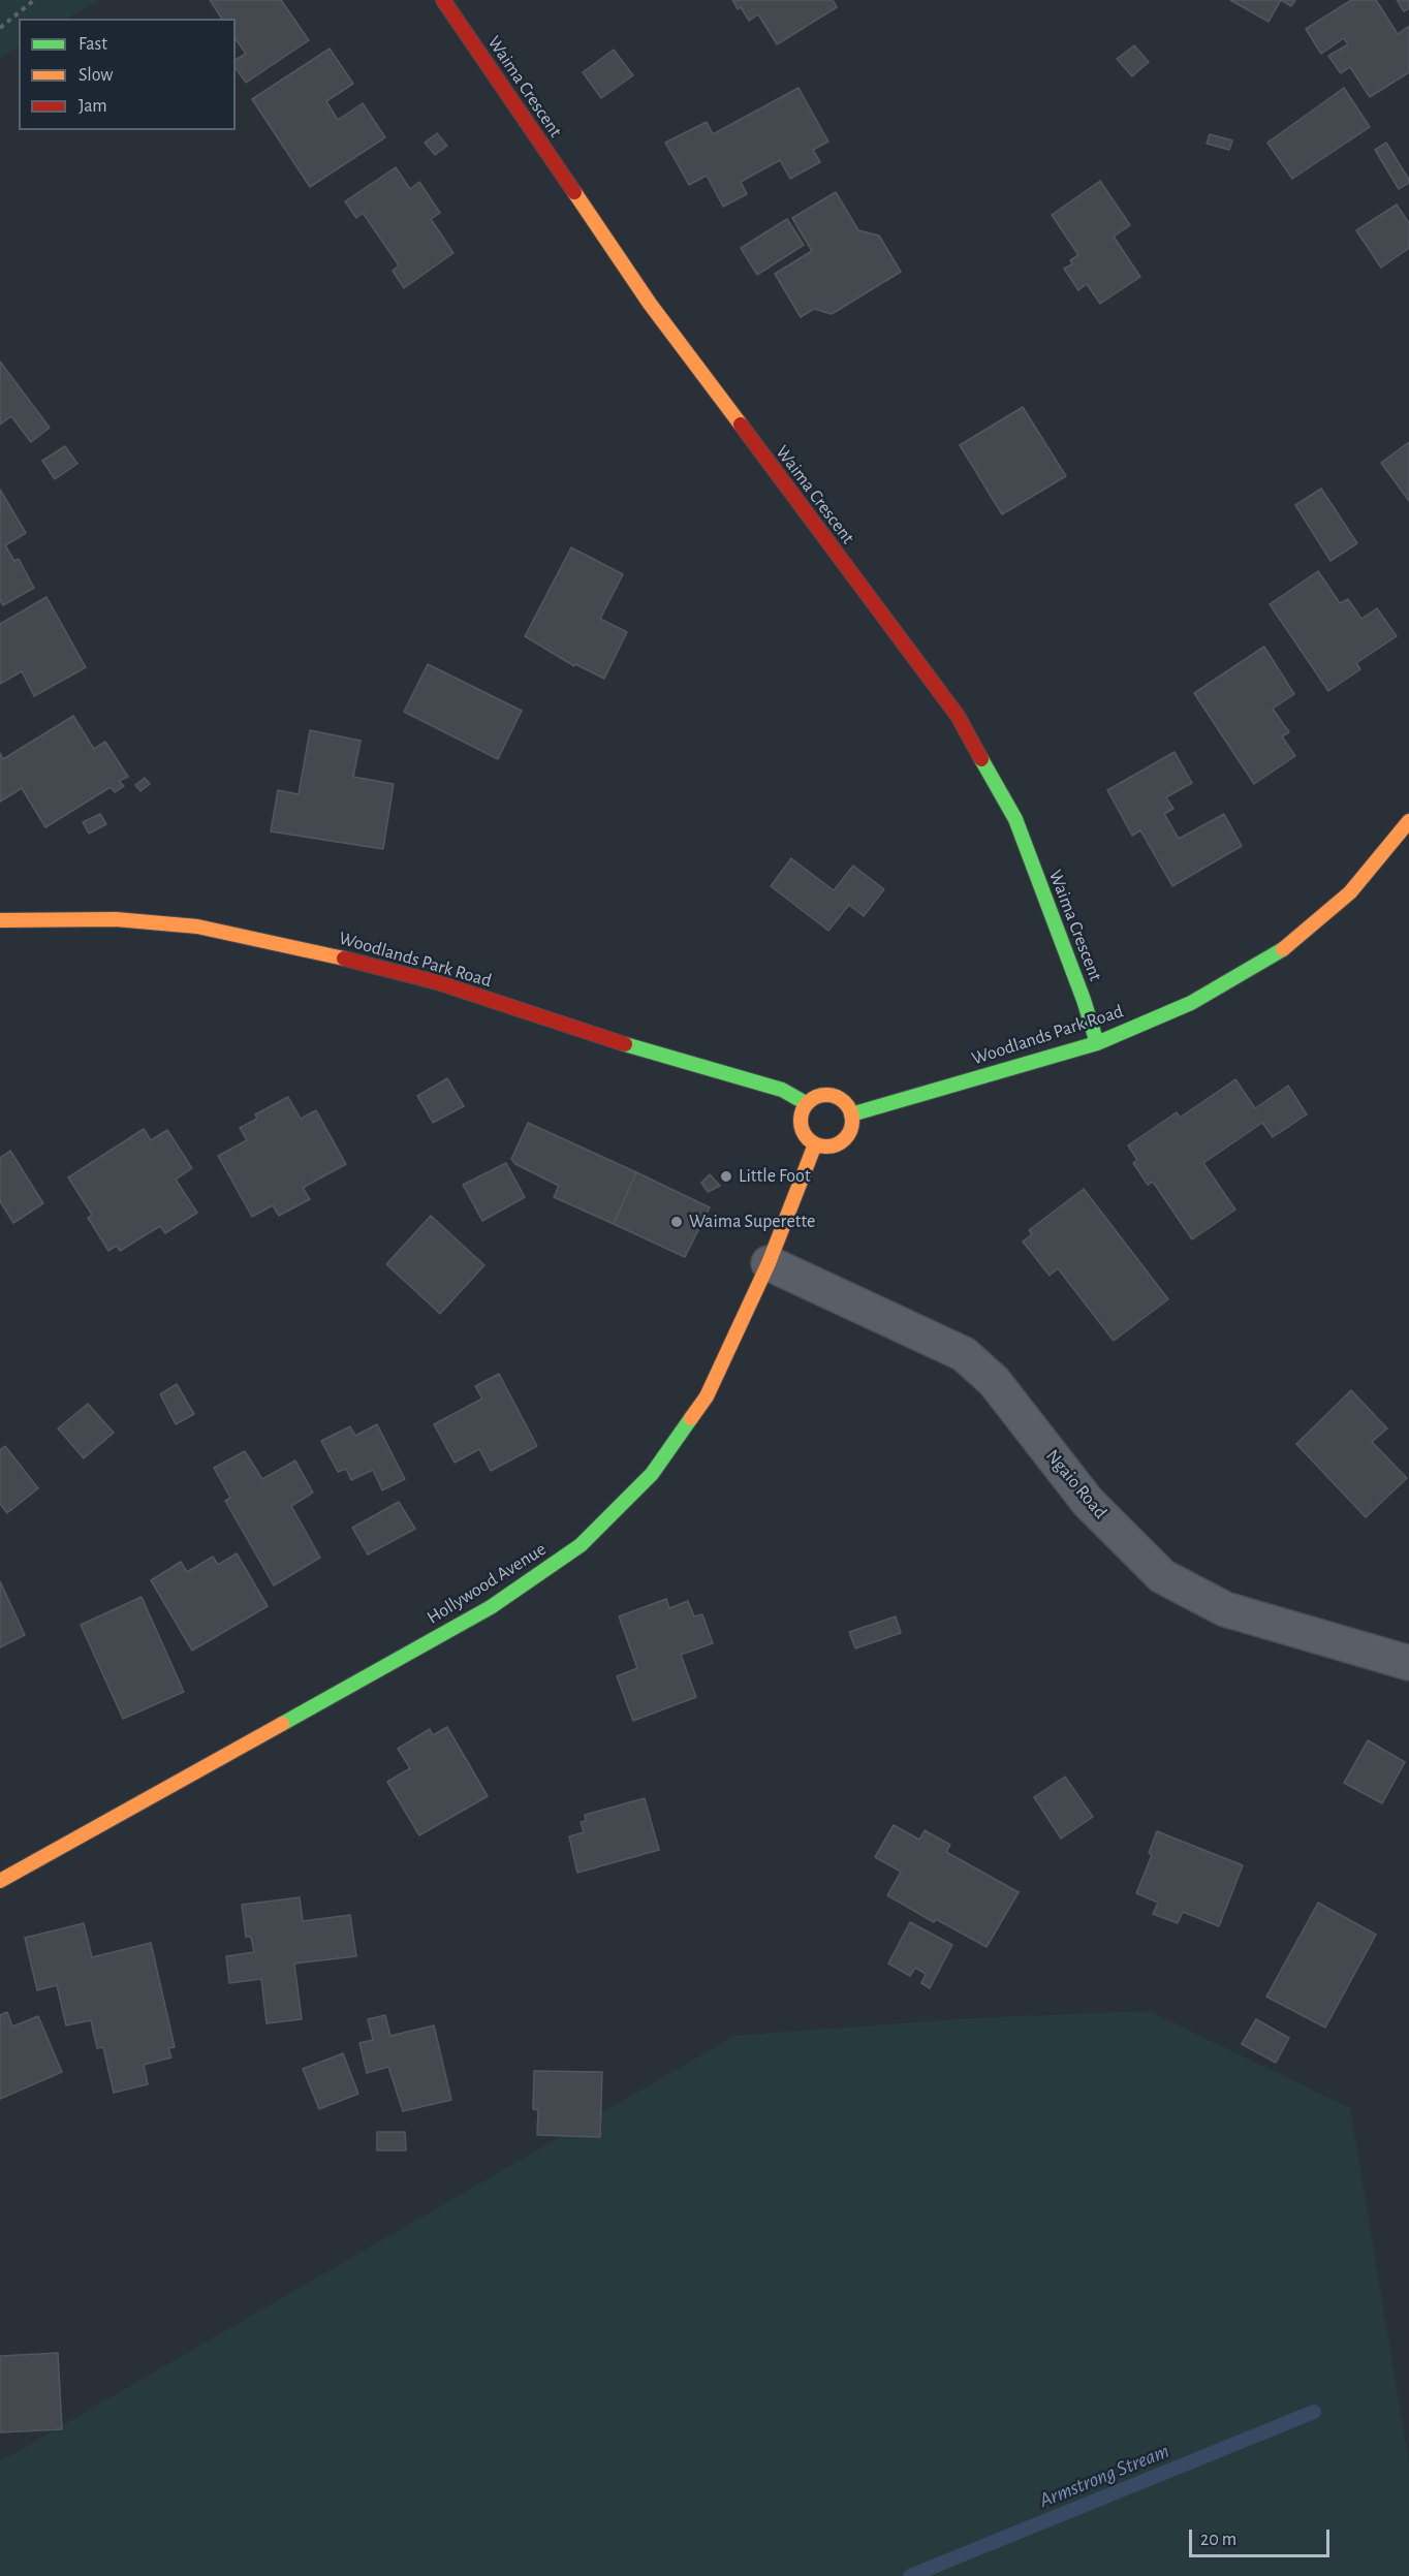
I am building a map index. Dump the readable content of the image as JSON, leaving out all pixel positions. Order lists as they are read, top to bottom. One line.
{"streets":{"street":["Waima Crescent","Woodlands Park Road","Ngaio Road","Hollywood Avenue"]},"crossings":[["Waima Crescent","Woodlands Park Road"],["Woodlands Park Road","Hollywood Avenue"],["Ngaio Road","Hollywood Avenue"]],"water":["Armstrong Stream"],"places":["Little Foot","Waima Superette"],"legend":["Fast","Slow","Jam"],"scale_bar":"20 m"}
